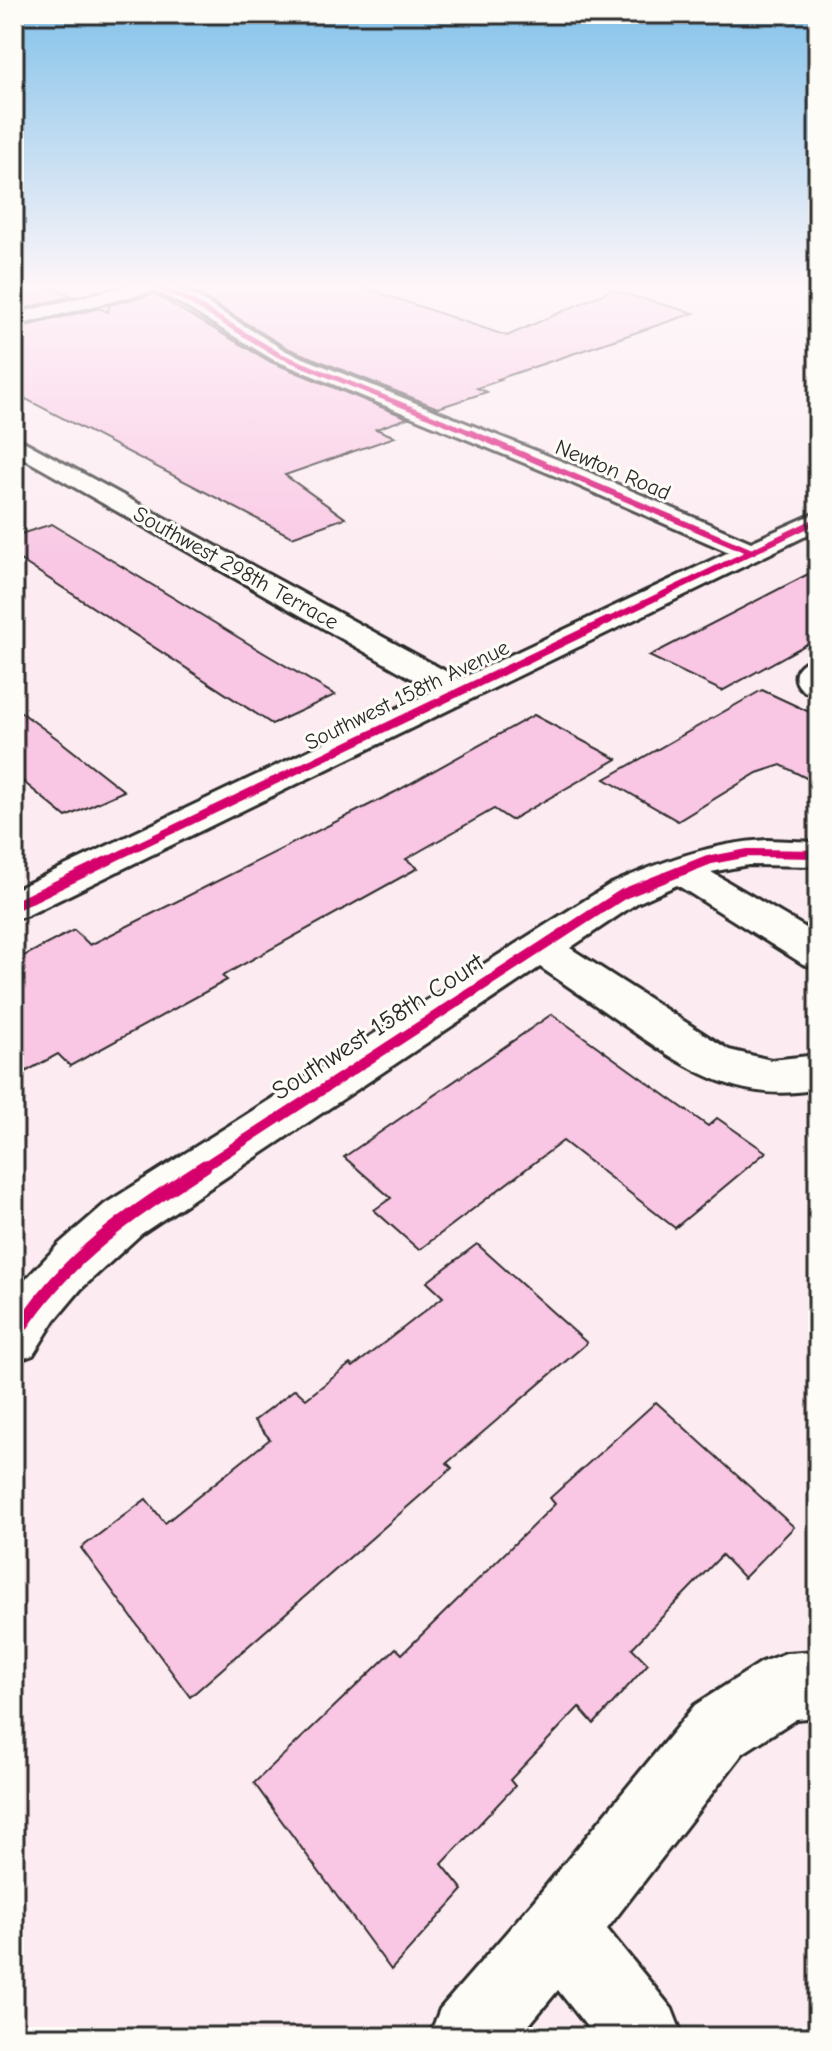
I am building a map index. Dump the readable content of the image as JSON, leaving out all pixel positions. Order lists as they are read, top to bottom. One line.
{"streets":{"street":["Newton Road","Southwest 298th Terrace","Southwest 158th Avenue","Southwest 158th Court"]},"crossings":[["Newton Road","Southwest 158th Avenue"],["Southwest 298th Terrace","Southwest 158th Avenue"]]}
